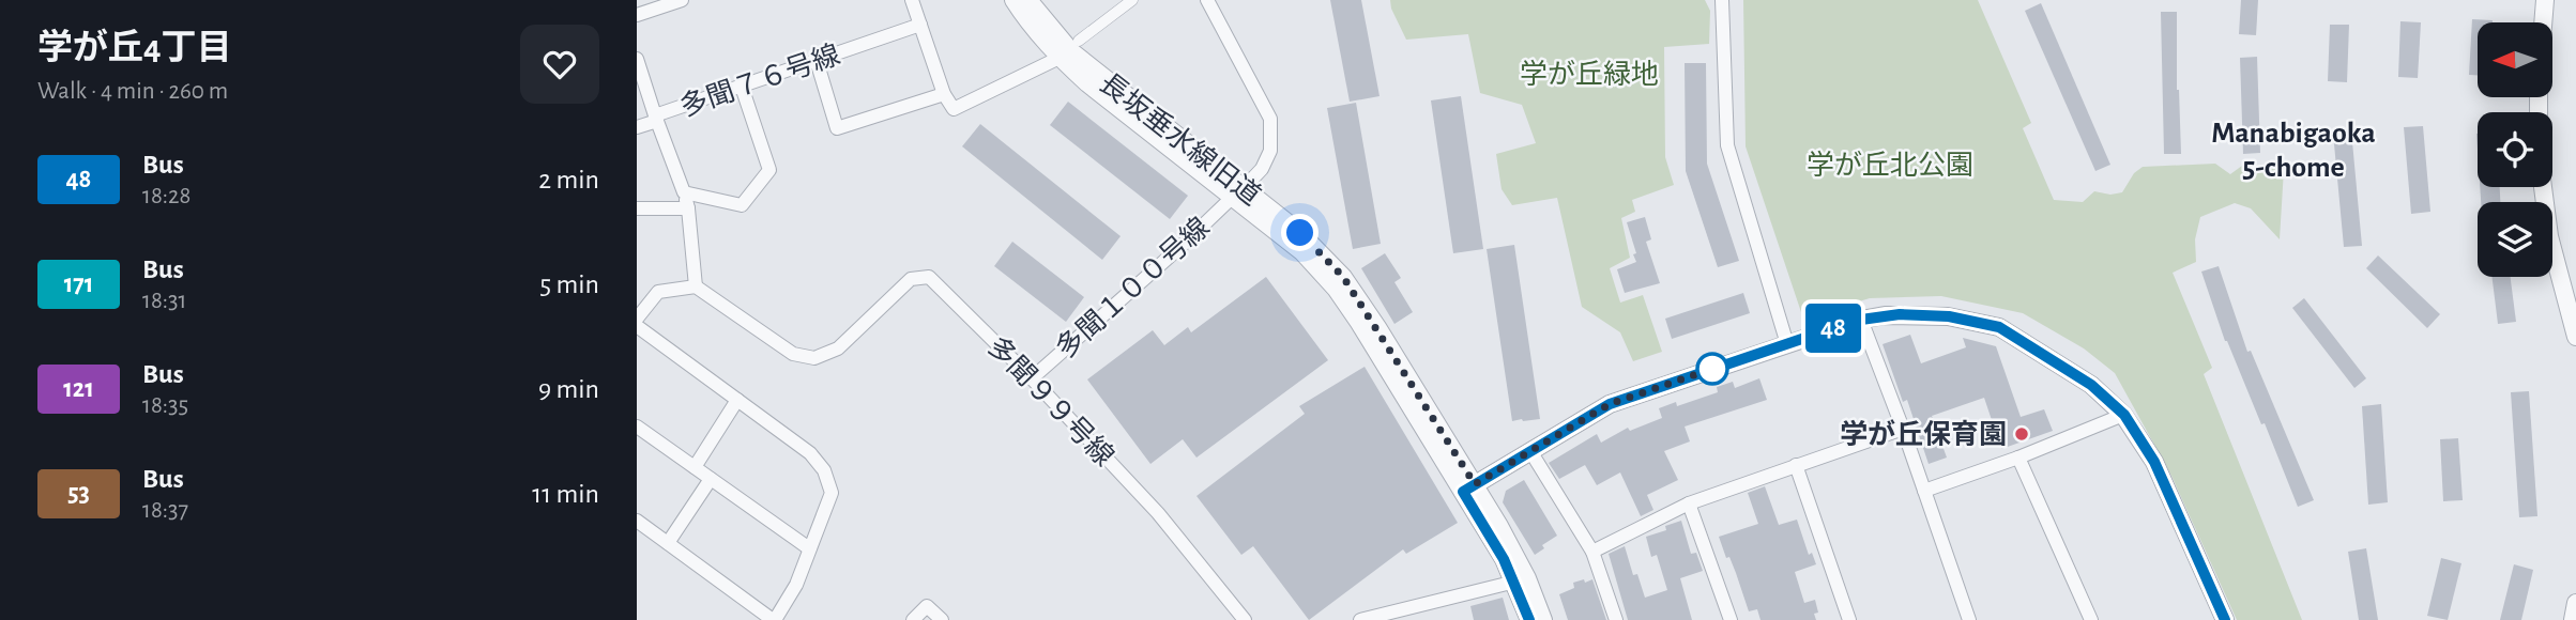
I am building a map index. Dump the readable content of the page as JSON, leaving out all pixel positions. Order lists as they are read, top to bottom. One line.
{"streets":{"street":["多聞７６号線","長坂垂水線旧道","多聞１００号線","多聞９９号線"]},"crossings":[["長坂垂水線旧道","多聞１００号線"],["多聞１００号線","多聞９９号線"]],"districts":["Manabigaoka 5-chome"],"parks":["学が丘緑地","学が丘北公園"],"places":["学が丘保育園"],"lines":["bus line 48"],"north":"left","page":{"heading":["学が丘4丁目","Walk · 4 min · 260 m"],"on_map":"48","list":[{"mark":"48","name":"Bus","note":"18:28","value":"2 min"},{"mark":"171","name":"Bus","note":"18:31","value":"5 min"},{"mark":"121","name":"Bus","note":"18:35","value":"9 min"},{"mark":"53","name":"Bus","note":"18:37","value":"11 min"}]}}
